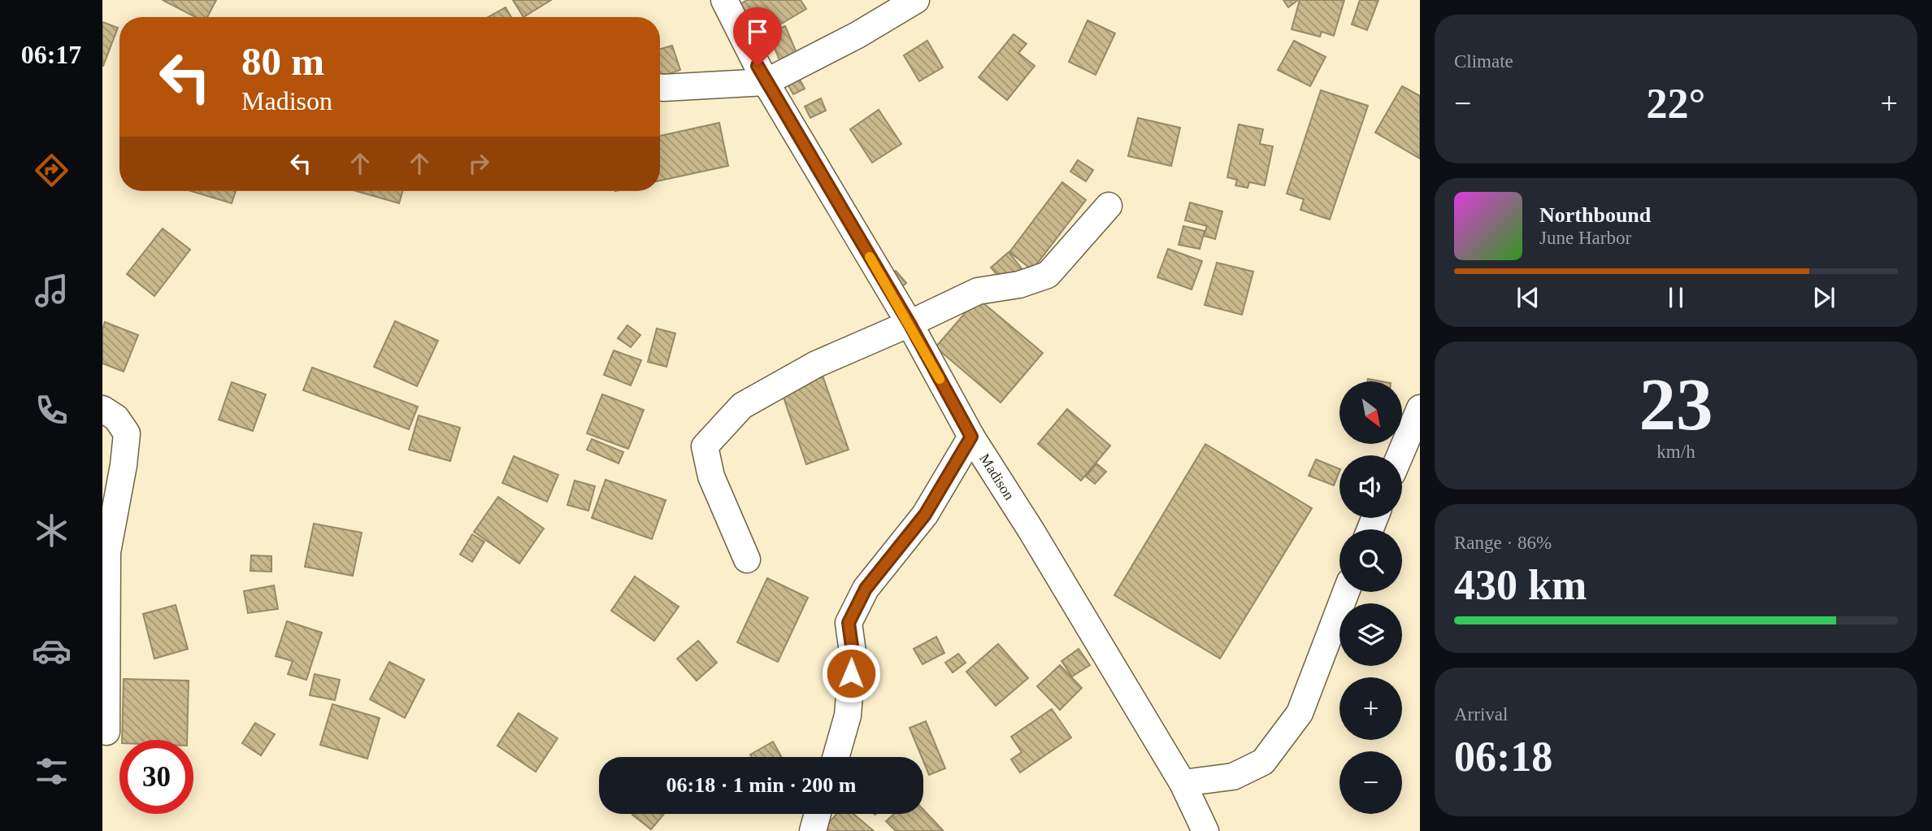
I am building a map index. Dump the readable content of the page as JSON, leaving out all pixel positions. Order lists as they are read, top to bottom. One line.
{"streets":{"street":["Madison"]},"north":"bottom right","page":{"tabs":"06:17","tile":["Climate",["23","km/h"],["Range · 86%","430 km"],["Arrival","06:18"]],"turn":["80 m","Madison"],"heat":["−","22°","+"],"song":["Northbound","June Harbor"],"map_buttons":["+","−"],"limit":"30","trip":"06:18 · 1 min · 200 m"}}
